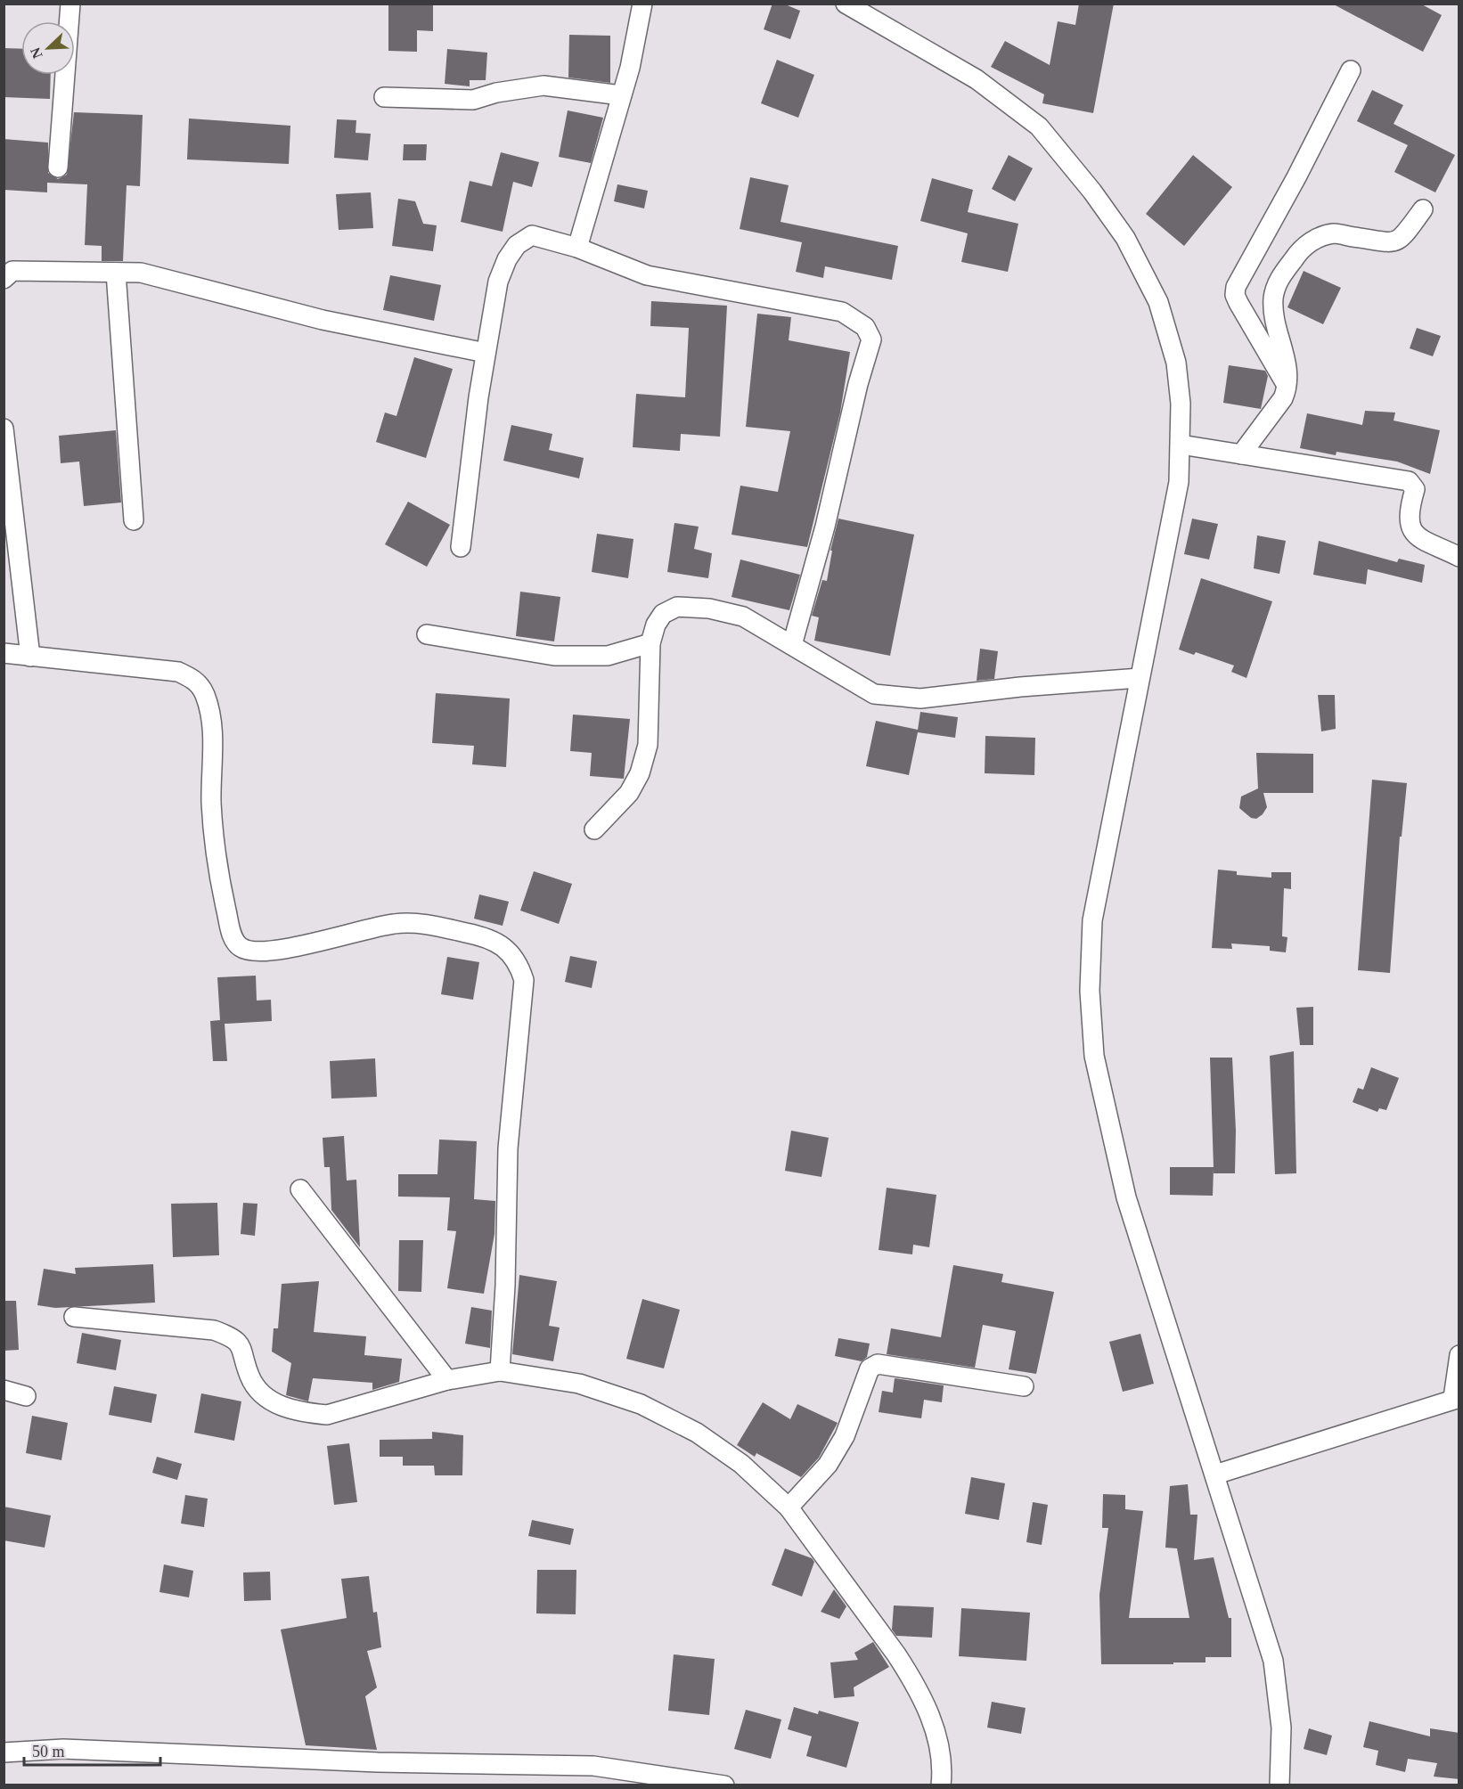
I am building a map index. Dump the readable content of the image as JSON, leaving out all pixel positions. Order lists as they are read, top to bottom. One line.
{"scale_bar":"50 m","north":"bottom left"}
